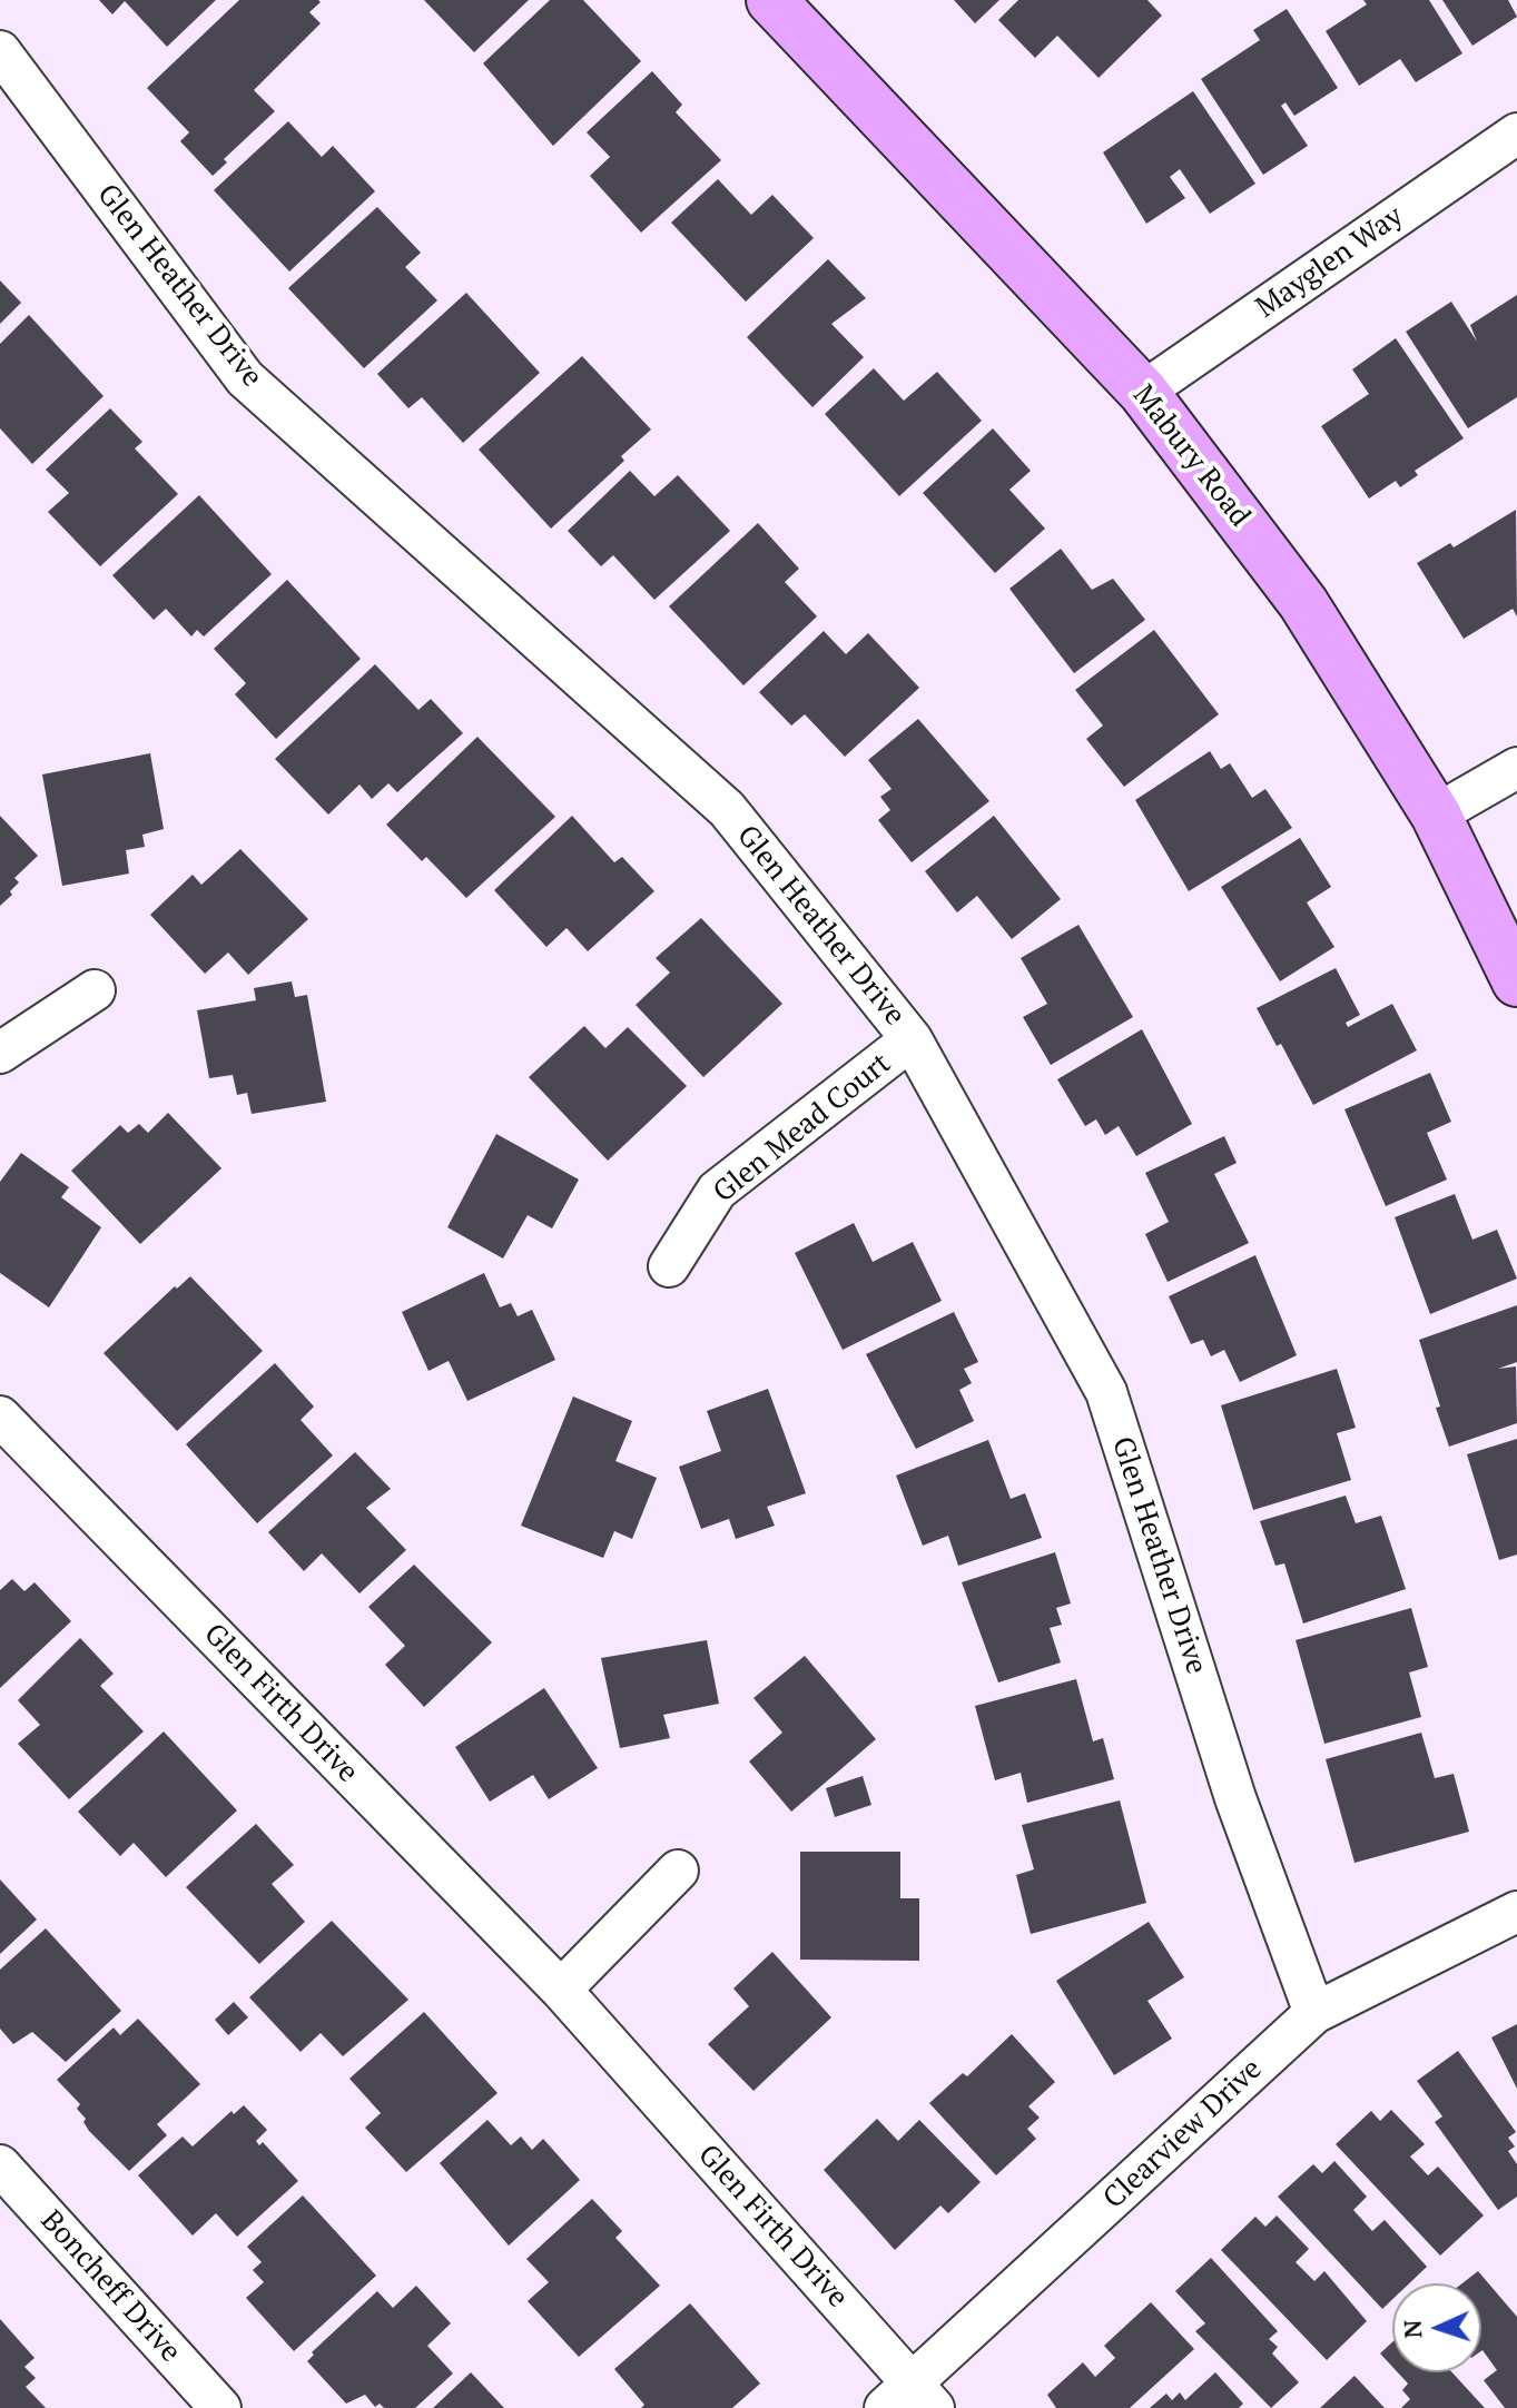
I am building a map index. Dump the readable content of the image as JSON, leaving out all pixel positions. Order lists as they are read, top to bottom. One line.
{"streets":{"main road":["Mabury Road"],"street":["Mayglen Way","Glen Heather Drive","Glen Mead Court","Glen Firth Drive","Clearview Drive","Boncheff Drive"]},"crossings":[["Mayglen Way","Mabury Road"],["Glen Heather Drive","Glen Mead Court"],["Glen Heather Drive","Clearview Drive"],["Glen Firth Drive","Clearview Drive"]],"north":"left"}
